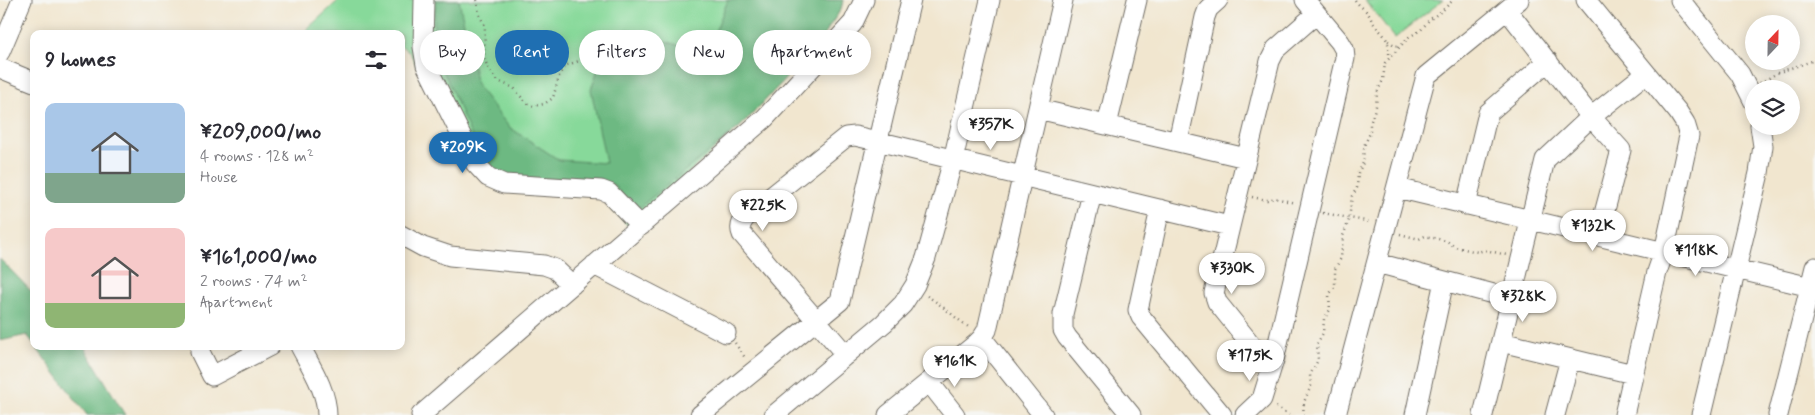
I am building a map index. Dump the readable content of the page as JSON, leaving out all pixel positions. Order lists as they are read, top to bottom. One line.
{"north":"top","page":{"chip":["Buy","Rent","Filters","New","Apartment"],"heading":"9 homes","list":[{"name":"¥209,000/mo","note":"4 rooms · 128 m² · House"},{"name":"¥161,000/mo","note":"2 rooms · 74 m² · Apartment"}],"price":["¥357K","¥209K","¥225K","¥132K","¥118K","¥330K","¥328K","¥175K","¥161K"]}}
